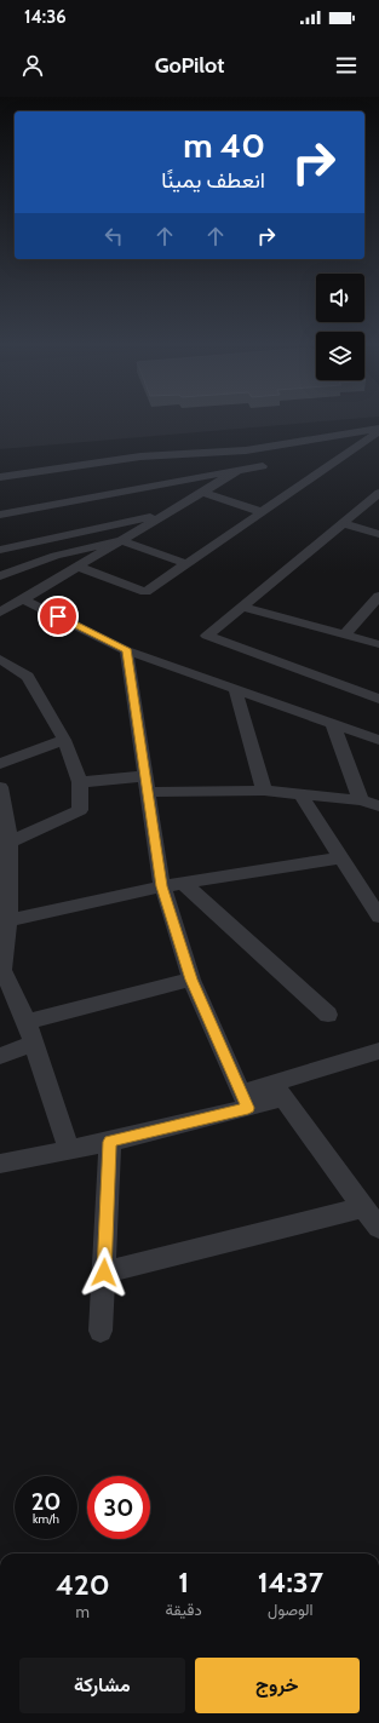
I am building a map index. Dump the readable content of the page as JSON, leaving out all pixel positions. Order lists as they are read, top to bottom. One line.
{"page":{"status":"14:36","header":"GoPilot","turn":["40 m","انعطف يمينًا"],"speed":"20 km/h","limit":"30","eta":["14:37","الوصول","1","دقيقة","420","m"],"buttons":["خروج","مشاركة"]}}
